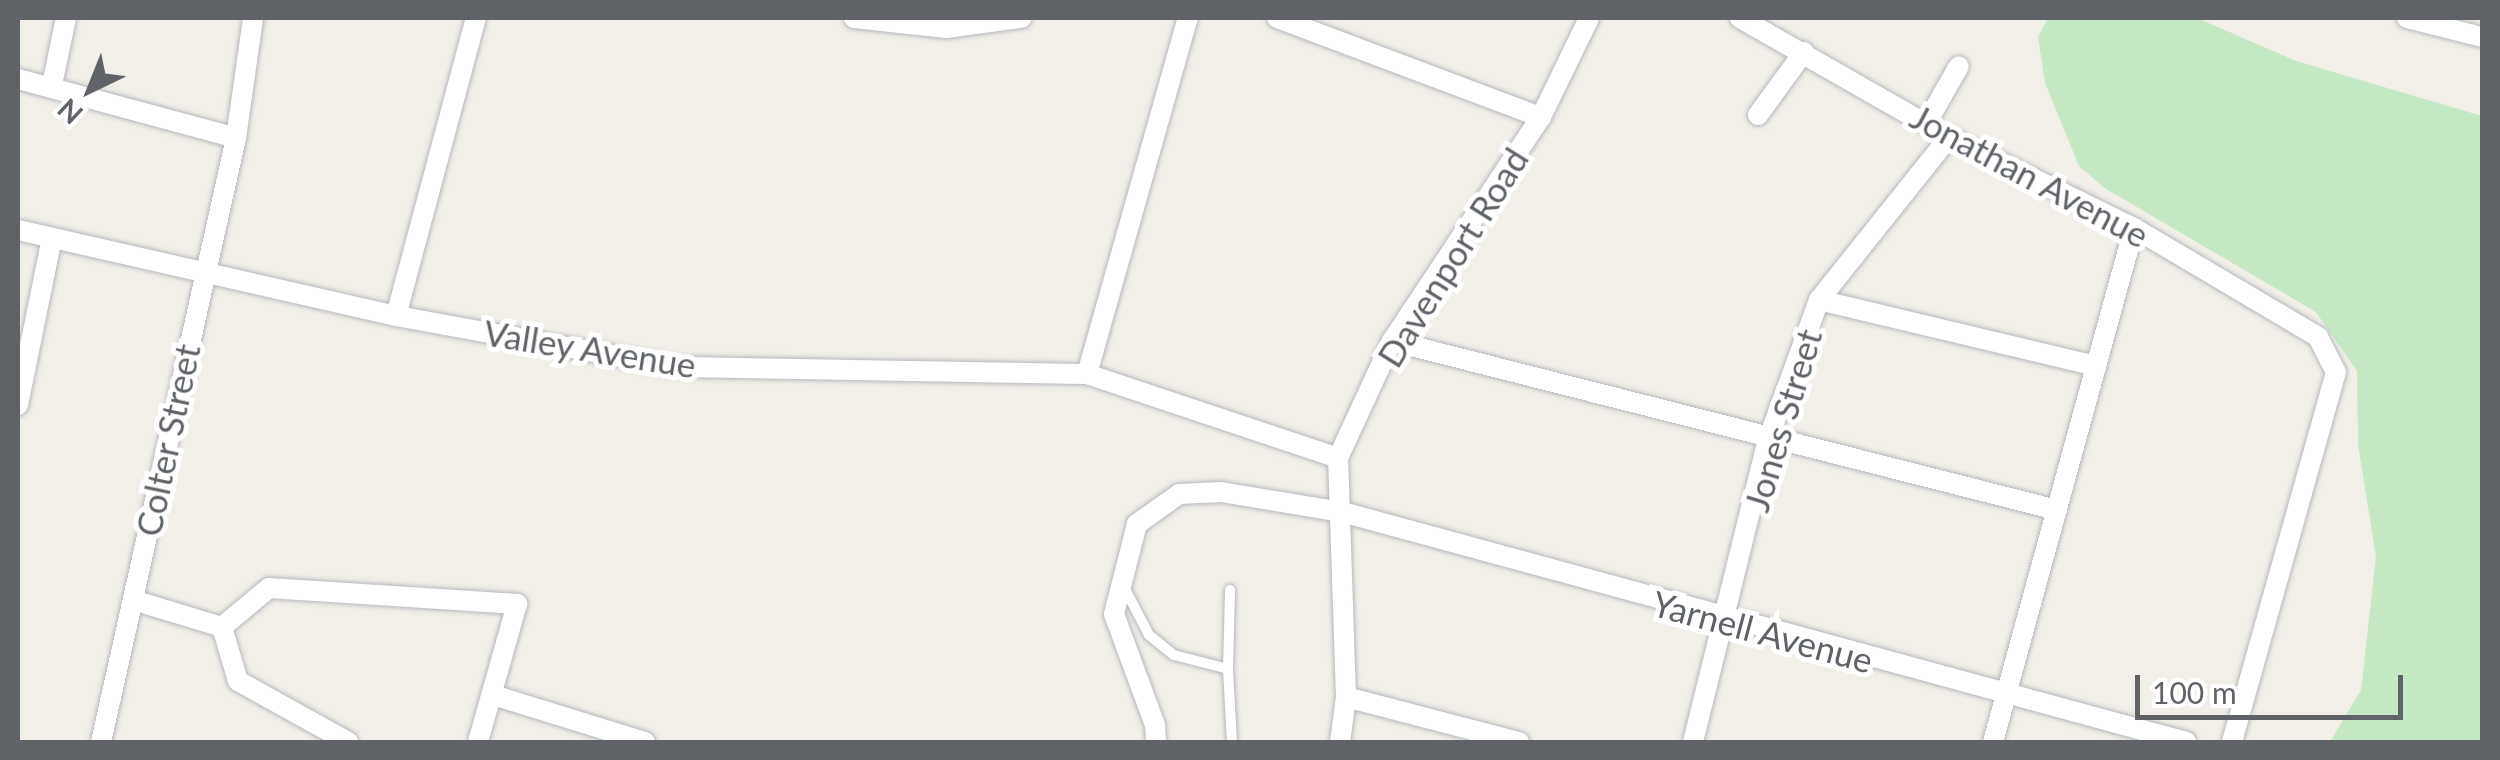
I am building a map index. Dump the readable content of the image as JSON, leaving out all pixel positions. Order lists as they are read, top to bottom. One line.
{"streets":{"street":["Jonathan Avenue","Davenport Road","Valley Avenue","Jones Street","Colter Street","Yarnell Avenue"]},"crossings":[["Jonathan Avenue","Jones Street"],["Davenport Road","Valley Avenue"],["Davenport Road","Yarnell Avenue"],["Valley Avenue","Colter Street"],["Jones Street","Yarnell Avenue"]],"scale_bar":"100 m","north":"bottom left"}
